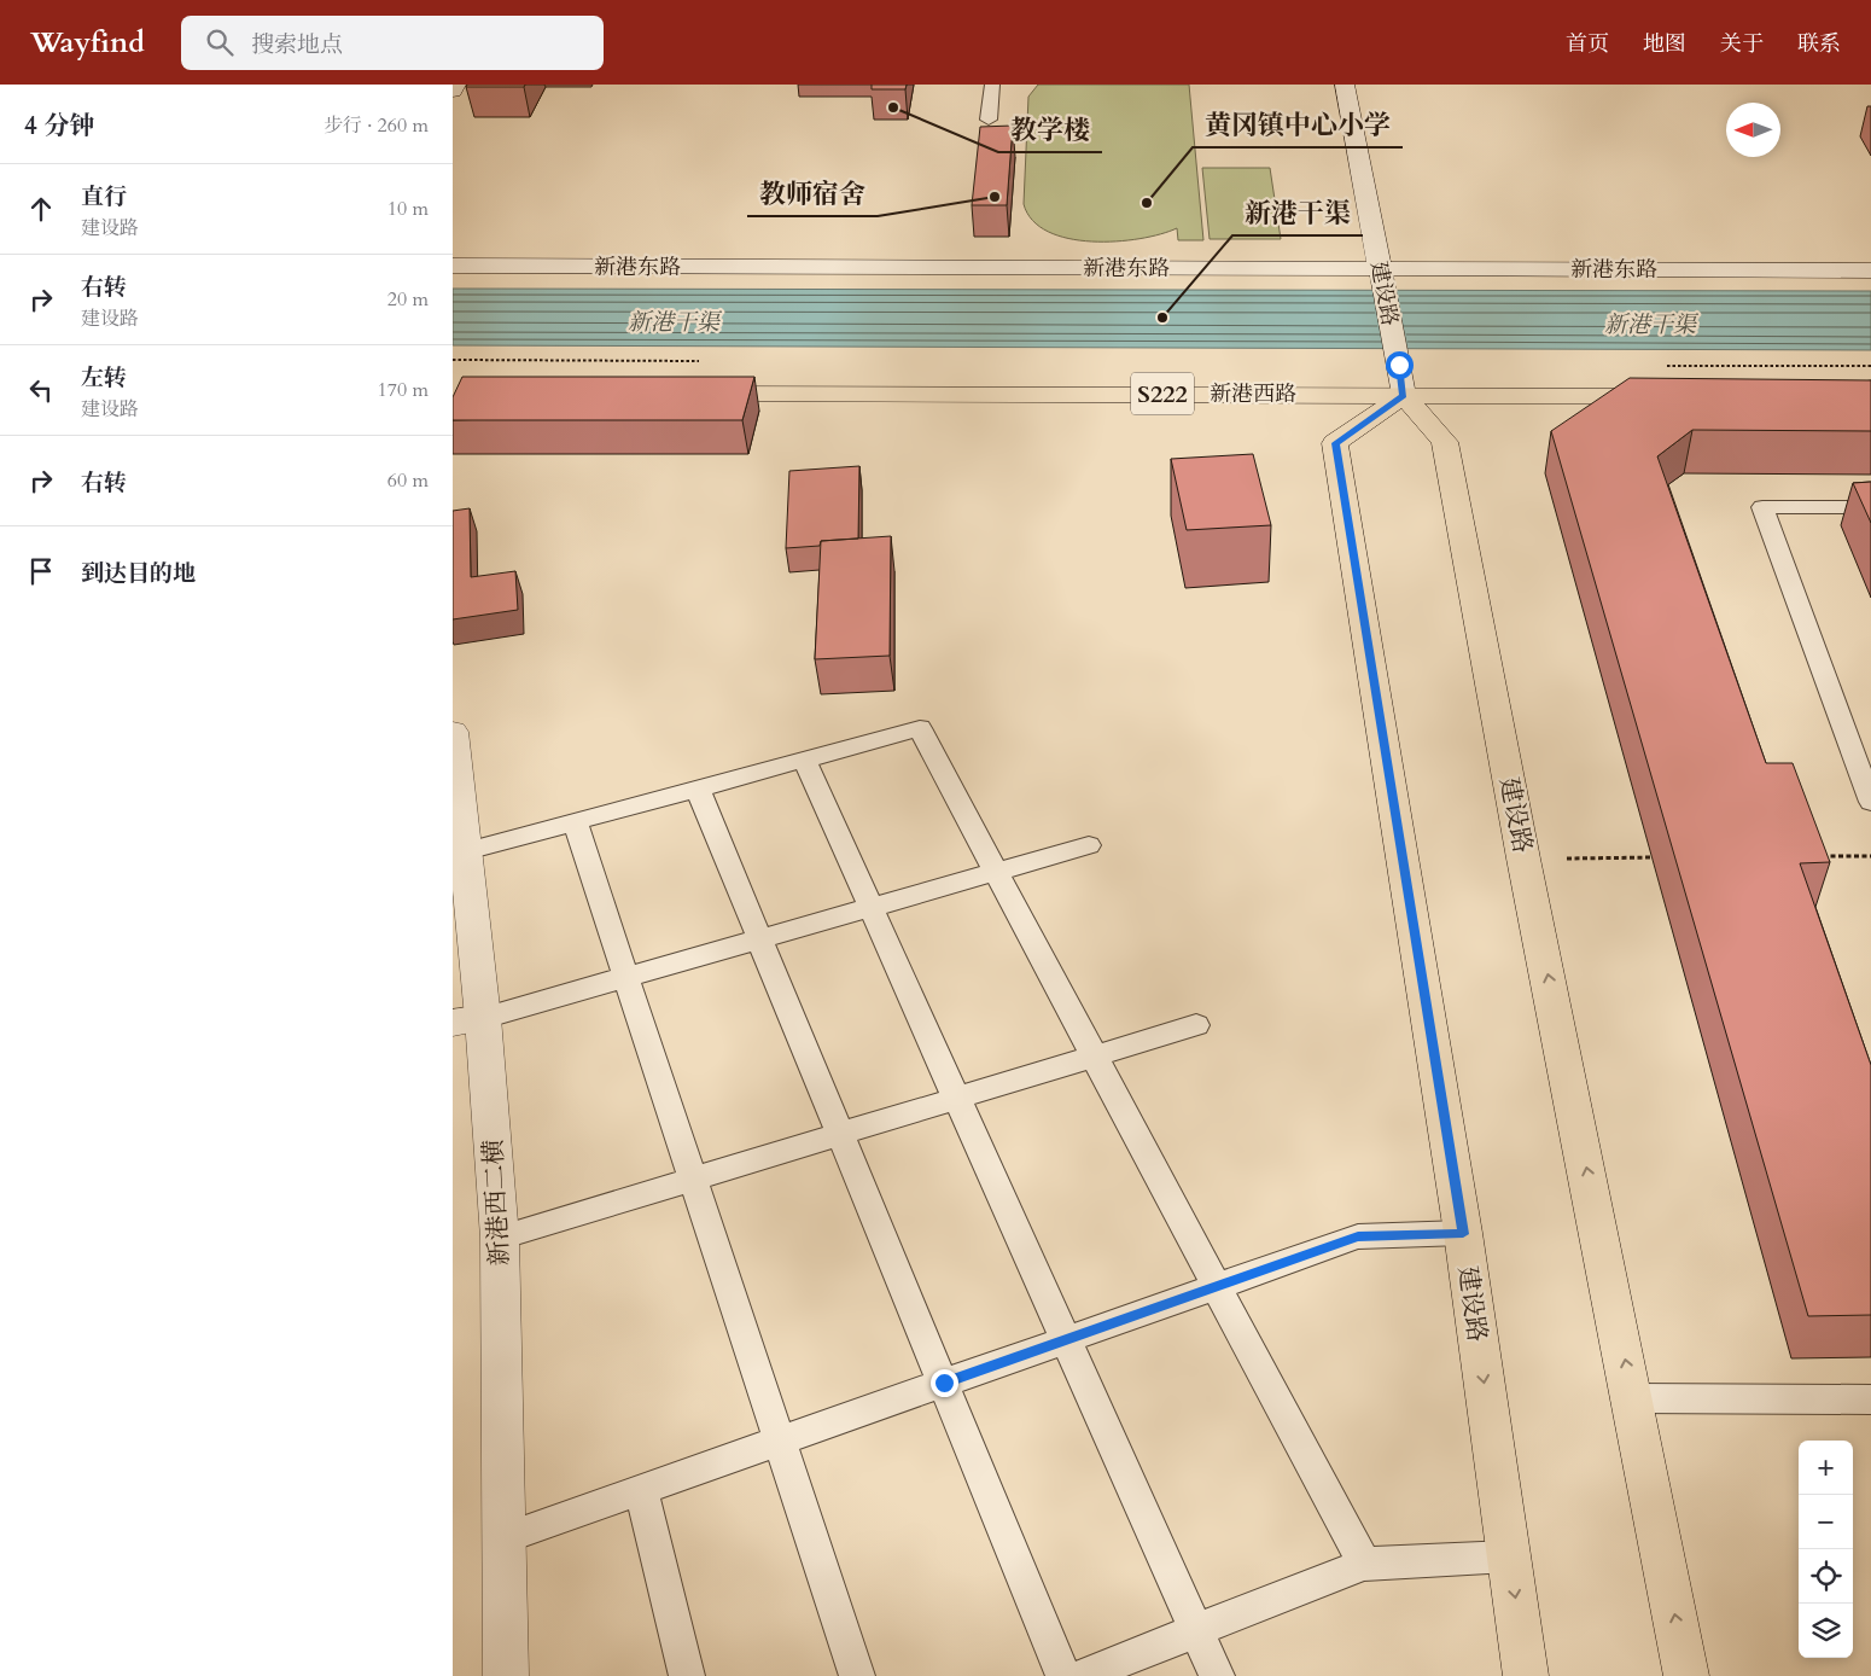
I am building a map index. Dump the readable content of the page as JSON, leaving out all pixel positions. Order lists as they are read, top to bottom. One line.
{"streets":{"main road":["新港东路","建设路","S222","新港西路","新港西二横"]},"crossings":[["新港东路","建设路"],["建设路","新港西路"]],"water":["新港干渠"],"places":["教学楼","教师宿舍","黄冈镇中心小学","新港干渠"],"north":"left","page":{"header":"Wayfind","search":"搜索地点","nav":["首页","地图","关于","联系"],"heading":["4 分钟","步行 · 260 m"],"list":[["直行","建设路","10 m"],["右转","建设路","20 m"],["左转","建设路","170 m"],["右转","60 m"],"到达目的地"],"map_buttons":["+","−"]}}
